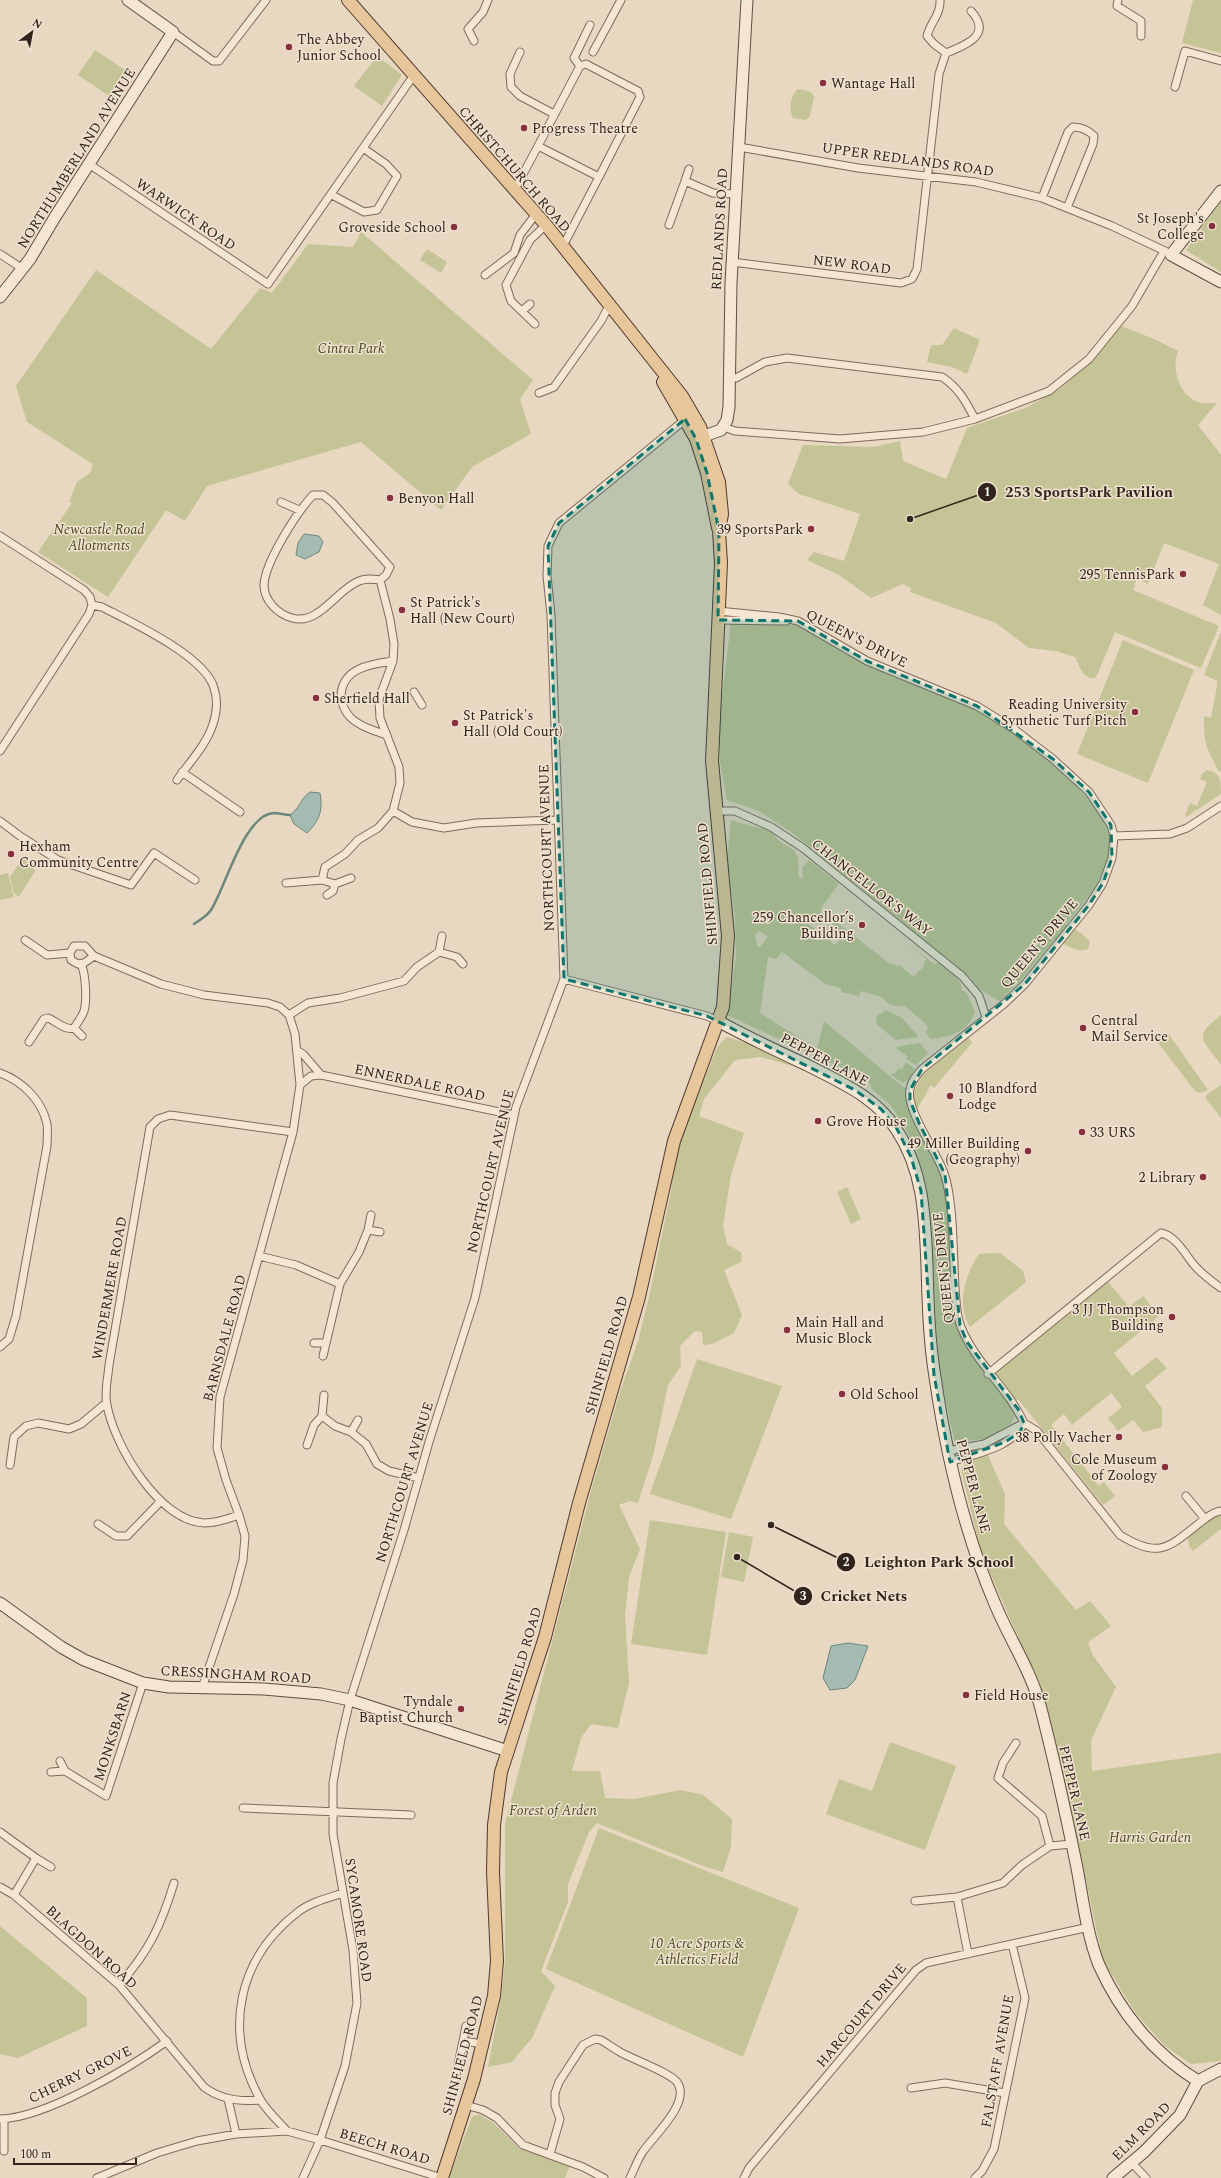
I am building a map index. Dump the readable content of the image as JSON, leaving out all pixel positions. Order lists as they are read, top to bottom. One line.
{"streets":{"main road":["CHRISTCHURCH ROAD","SHINFIELD ROAD"],"street":["NORTHUMBERLAND AVENUE","UPPER REDLANDS ROAD","WARWICK ROAD","REDLANDS ROAD","NEW ROAD","QUEEN'S DRIVE","NORTHCOURT AVENUE","CHANCELLOR'S WAY","PEPPER LANE","ENNERDALE ROAD","WINDERMERE ROAD","BARNSDALE ROAD","CRESSINGHAM ROAD","MONKSBARN","SYCAMORE ROAD","BLAGDON ROAD","HARCOURT DRIVE","FALSTAFF AVENUE","CHERRY GROVE","ELM ROAD","BEECH ROAD"]},"crossings":[["NORTHUMBERLAND AVENUE","WARWICK ROAD"],["UPPER REDLANDS ROAD","REDLANDS ROAD"],["UPPER REDLANDS ROAD","NEW ROAD"],["CHRISTCHURCH ROAD","NORTHCOURT AVENUE"],["CHRISTCHURCH ROAD","SHINFIELD ROAD"],["REDLANDS ROAD","NEW ROAD"],["QUEEN'S DRIVE","SHINFIELD ROAD"],["QUEEN'S DRIVE","CHANCELLOR'S WAY"],["NORTHCOURT AVENUE","ENNERDALE ROAD"],["NORTHCOURT AVENUE","CRESSINGHAM ROAD"],["NORTHCOURT AVENUE","SYCAMORE ROAD"],["SHINFIELD ROAD","CHANCELLOR'S WAY"],["SHINFIELD ROAD","PEPPER LANE"],["SHINFIELD ROAD","CRESSINGHAM ROAD"],["SHINFIELD ROAD","BEECH ROAD"],["PEPPER LANE","HARCOURT DRIVE"],["PEPPER LANE","ELM ROAD"],["WINDERMERE ROAD","BARNSDALE ROAD"],["BARNSDALE ROAD","CRESSINGHAM ROAD"],["CRESSINGHAM ROAD","MONKSBARN"],["CRESSINGHAM ROAD","SYCAMORE ROAD"],["SYCAMORE ROAD","BEECH ROAD"],["BLAGDON ROAD","CHERRY GROVE"],["HARCOURT DRIVE","FALSTAFF AVENUE"]],"parks":["Cintra Park","Newcastle Road Allotments","Forest of Arden","Harris Garden","10 Acre Sports & Athletics Field"],"places":["The Abbey Junior School","Wantage Hall","Progress Theatre","St Joseph's College","Groveside School","Benyon Hall","253 SportsPark Pavilion","39 SportsPark","295 TennisPark","St Patrick's Hall (New Court)","Sherfield Hall","Reading University Synthetic Turf Pitch","St Patrick's Hall (Old Court)","Hexham Community Centre","259 Chancellor’s Building","Central Mail Service","10 Blandford Lodge","Grove House","33 URS","49 Miller Building (Geography)","2 Library","3 JJ Thompson Building","Main Hall and Music Block","Old School","38 Polly Vacher","Cole Museum of Zoology","Leighton Park School","Cricket Nets","Field House","Tyndale Baptist Church"],"scale_bar":"100 m","north":"top right"}
